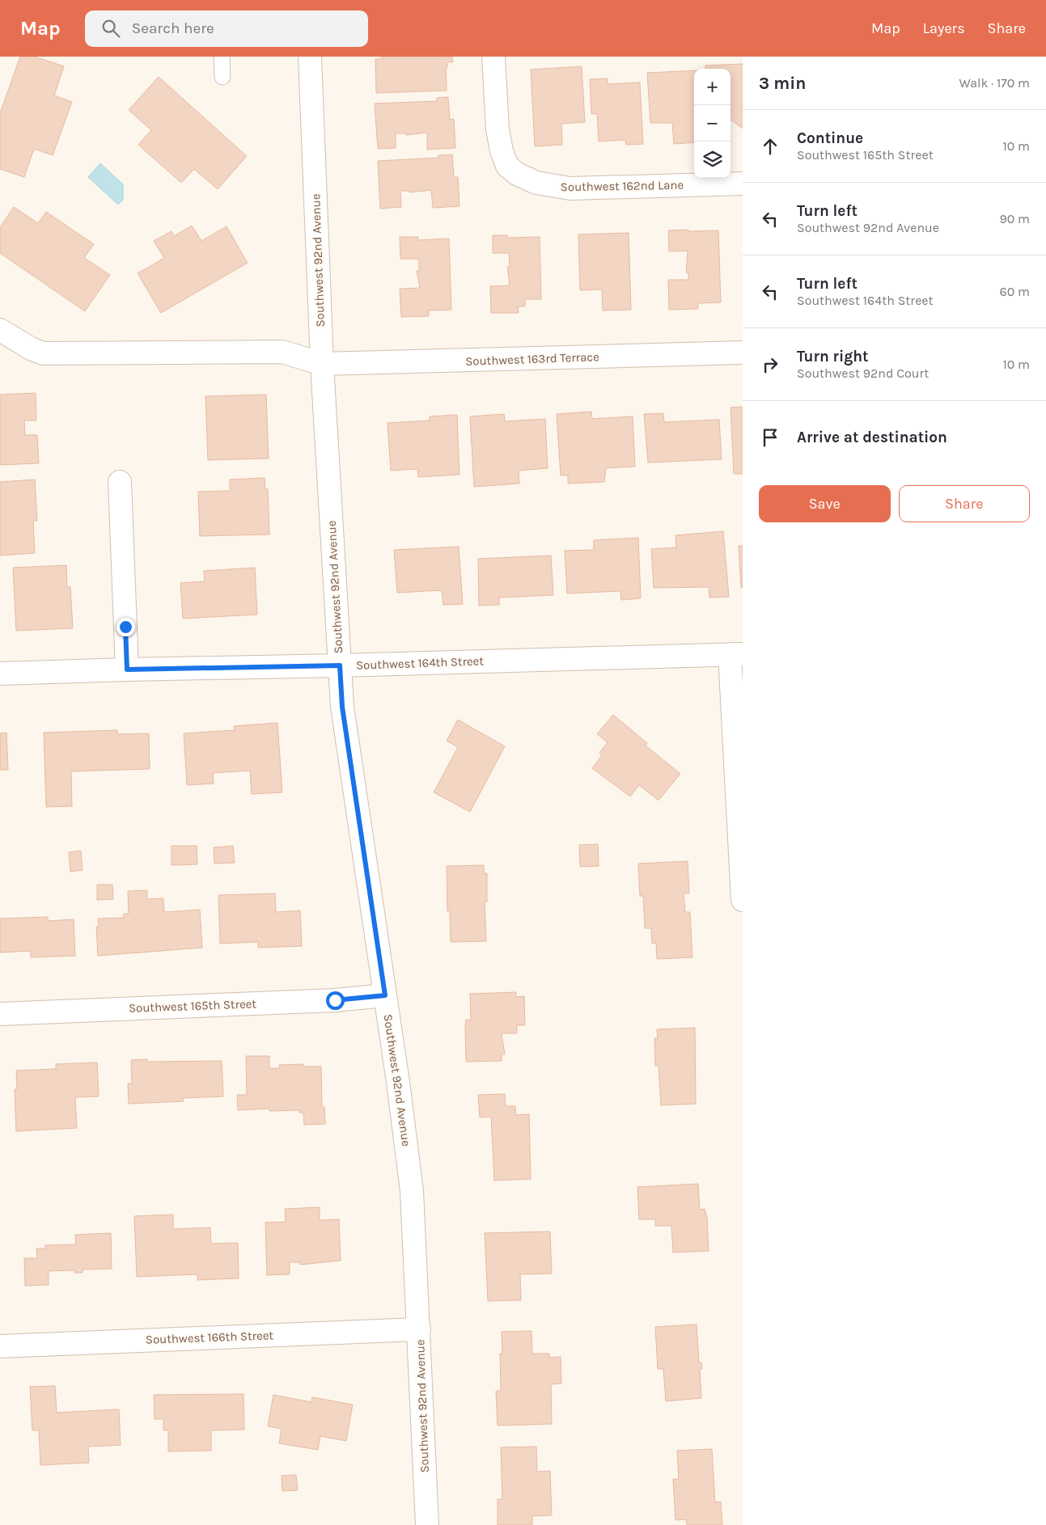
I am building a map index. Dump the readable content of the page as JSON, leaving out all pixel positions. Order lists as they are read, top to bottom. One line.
{"streets":{"street":["Southwest 162nd Lane","Southwest 92nd Avenue","Southwest 163rd Terrace","Southwest 164th Street","Southwest 165th Street","Southwest 166th Street"]},"crossings":[["Southwest 92nd Avenue","Southwest 163rd Terrace"],["Southwest 92nd Avenue","Southwest 164th Street"],["Southwest 92nd Avenue","Southwest 165th Street"],["Southwest 92nd Avenue","Southwest 166th Street"]],"page":{"header":"Map","search":"Search here","nav":["Map","Layers","Share"],"heading":["3 min","Walk · 170 m"],"map_buttons":["+","−"],"list":[["Continue","Southwest 165th Street","10 m"],["Turn left","Southwest 92nd Avenue","90 m"],["Turn left","Southwest 164th Street","60 m"],["Turn right","Southwest 92nd Court","10 m"],"Arrive at destination"],"buttons":["Save","Share"]}}
